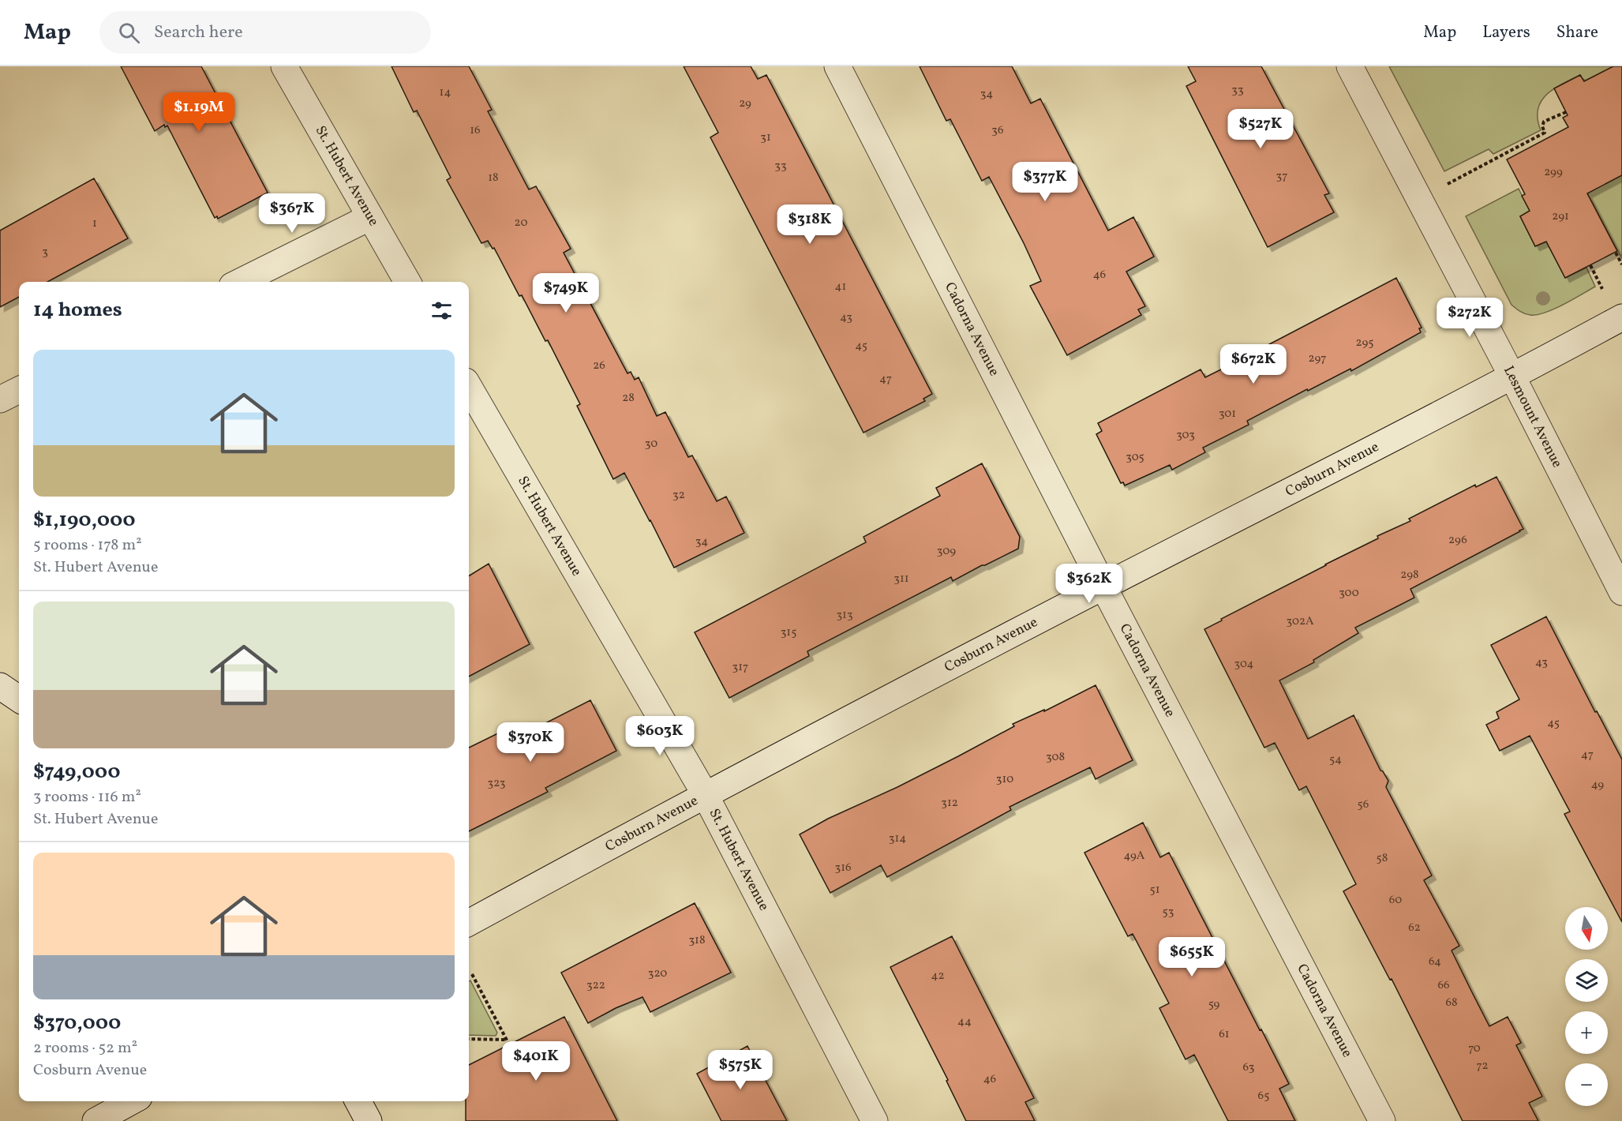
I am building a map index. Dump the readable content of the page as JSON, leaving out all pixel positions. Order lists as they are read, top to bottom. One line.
{"streets":{"street":["St. Hubert Avenue","Cadorna Avenue","Lesmount Avenue","Cosburn Avenue"]},"crossings":[["St. Hubert Avenue","Cosburn Avenue"],["Cadorna Avenue","Cosburn Avenue"],["Lesmount Avenue","Cosburn Avenue"]],"house_numbers":["33","14","34","29","16","36","31","33","299","37","18","291","20","1","3","46","41","43","295","45","297","26","47","28","301","303","30","305","32","296","34","309","298","311","300","313","302A","315","43","304","317","45","47","308","54","310","323","49","312","56","314","49A","58","316","51","60","53","62","318","64","320","42","322","66","68","59","44","61","70","72","63","46","65"],"north":"bottom","page":{"header":"Map","search":"Search here","nav":["Map","Layers","Share"],"price":["$1.19M","$527K","$377K","$367K","$318K","$749K","$272K","$672K","$362K","$603K","$370K","$655K","$401K","$575K"],"heading":"14 homes","list":[{"name":"$1,190,000","note":"5 rooms · 178 m² · St. Hubert Avenue"},{"name":"$749,000","note":"3 rooms · 116 m² · St. Hubert Avenue"},{"name":"$370,000","note":"2 rooms · 52 m² · Cosburn Avenue"}],"map_buttons":["+","−"]}}
